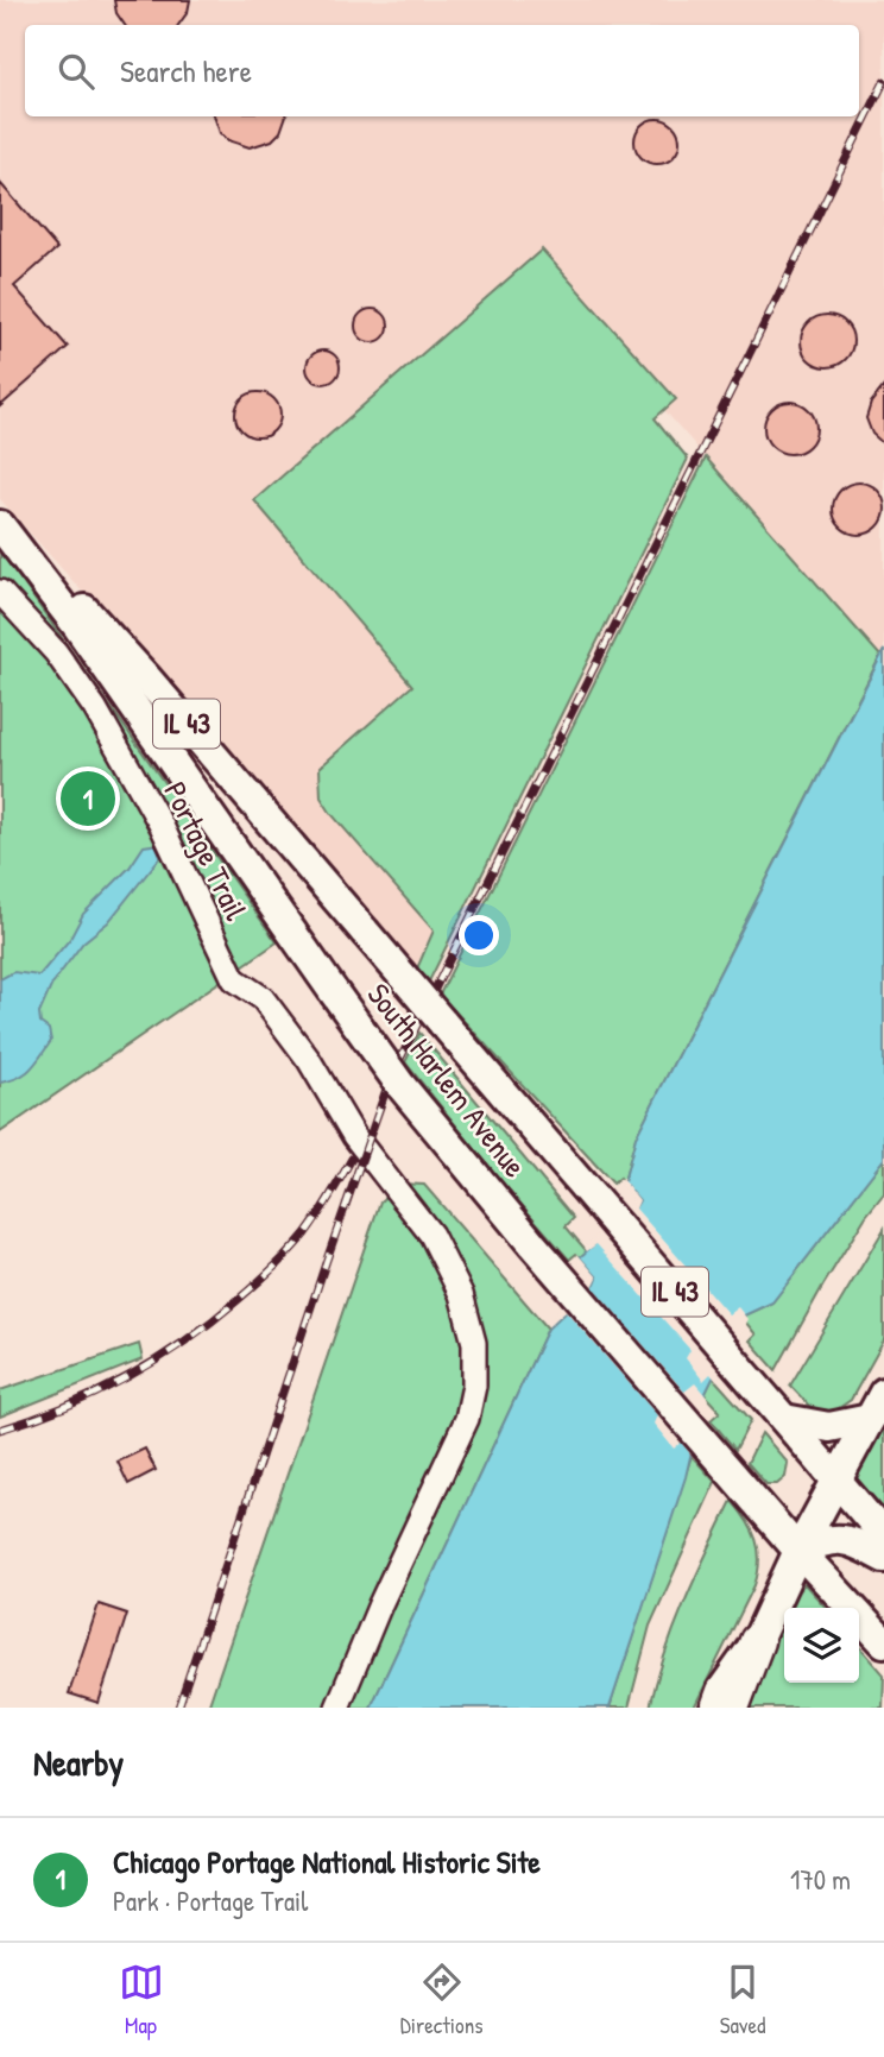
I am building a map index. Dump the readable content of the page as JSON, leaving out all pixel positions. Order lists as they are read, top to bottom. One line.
{"streets":{"main road":["IL 43","South Harlem Avenue"],"street":["Portage Trail"]},"page":{"search":"Search here","pins":"1","heading":"Nearby","list":[{"mark":"1","name":"Chicago Portage National Historic Site","note":"Park · Portage Trail","value":"170 m"}],"nav":["Map","Directions","Saved"]}}
